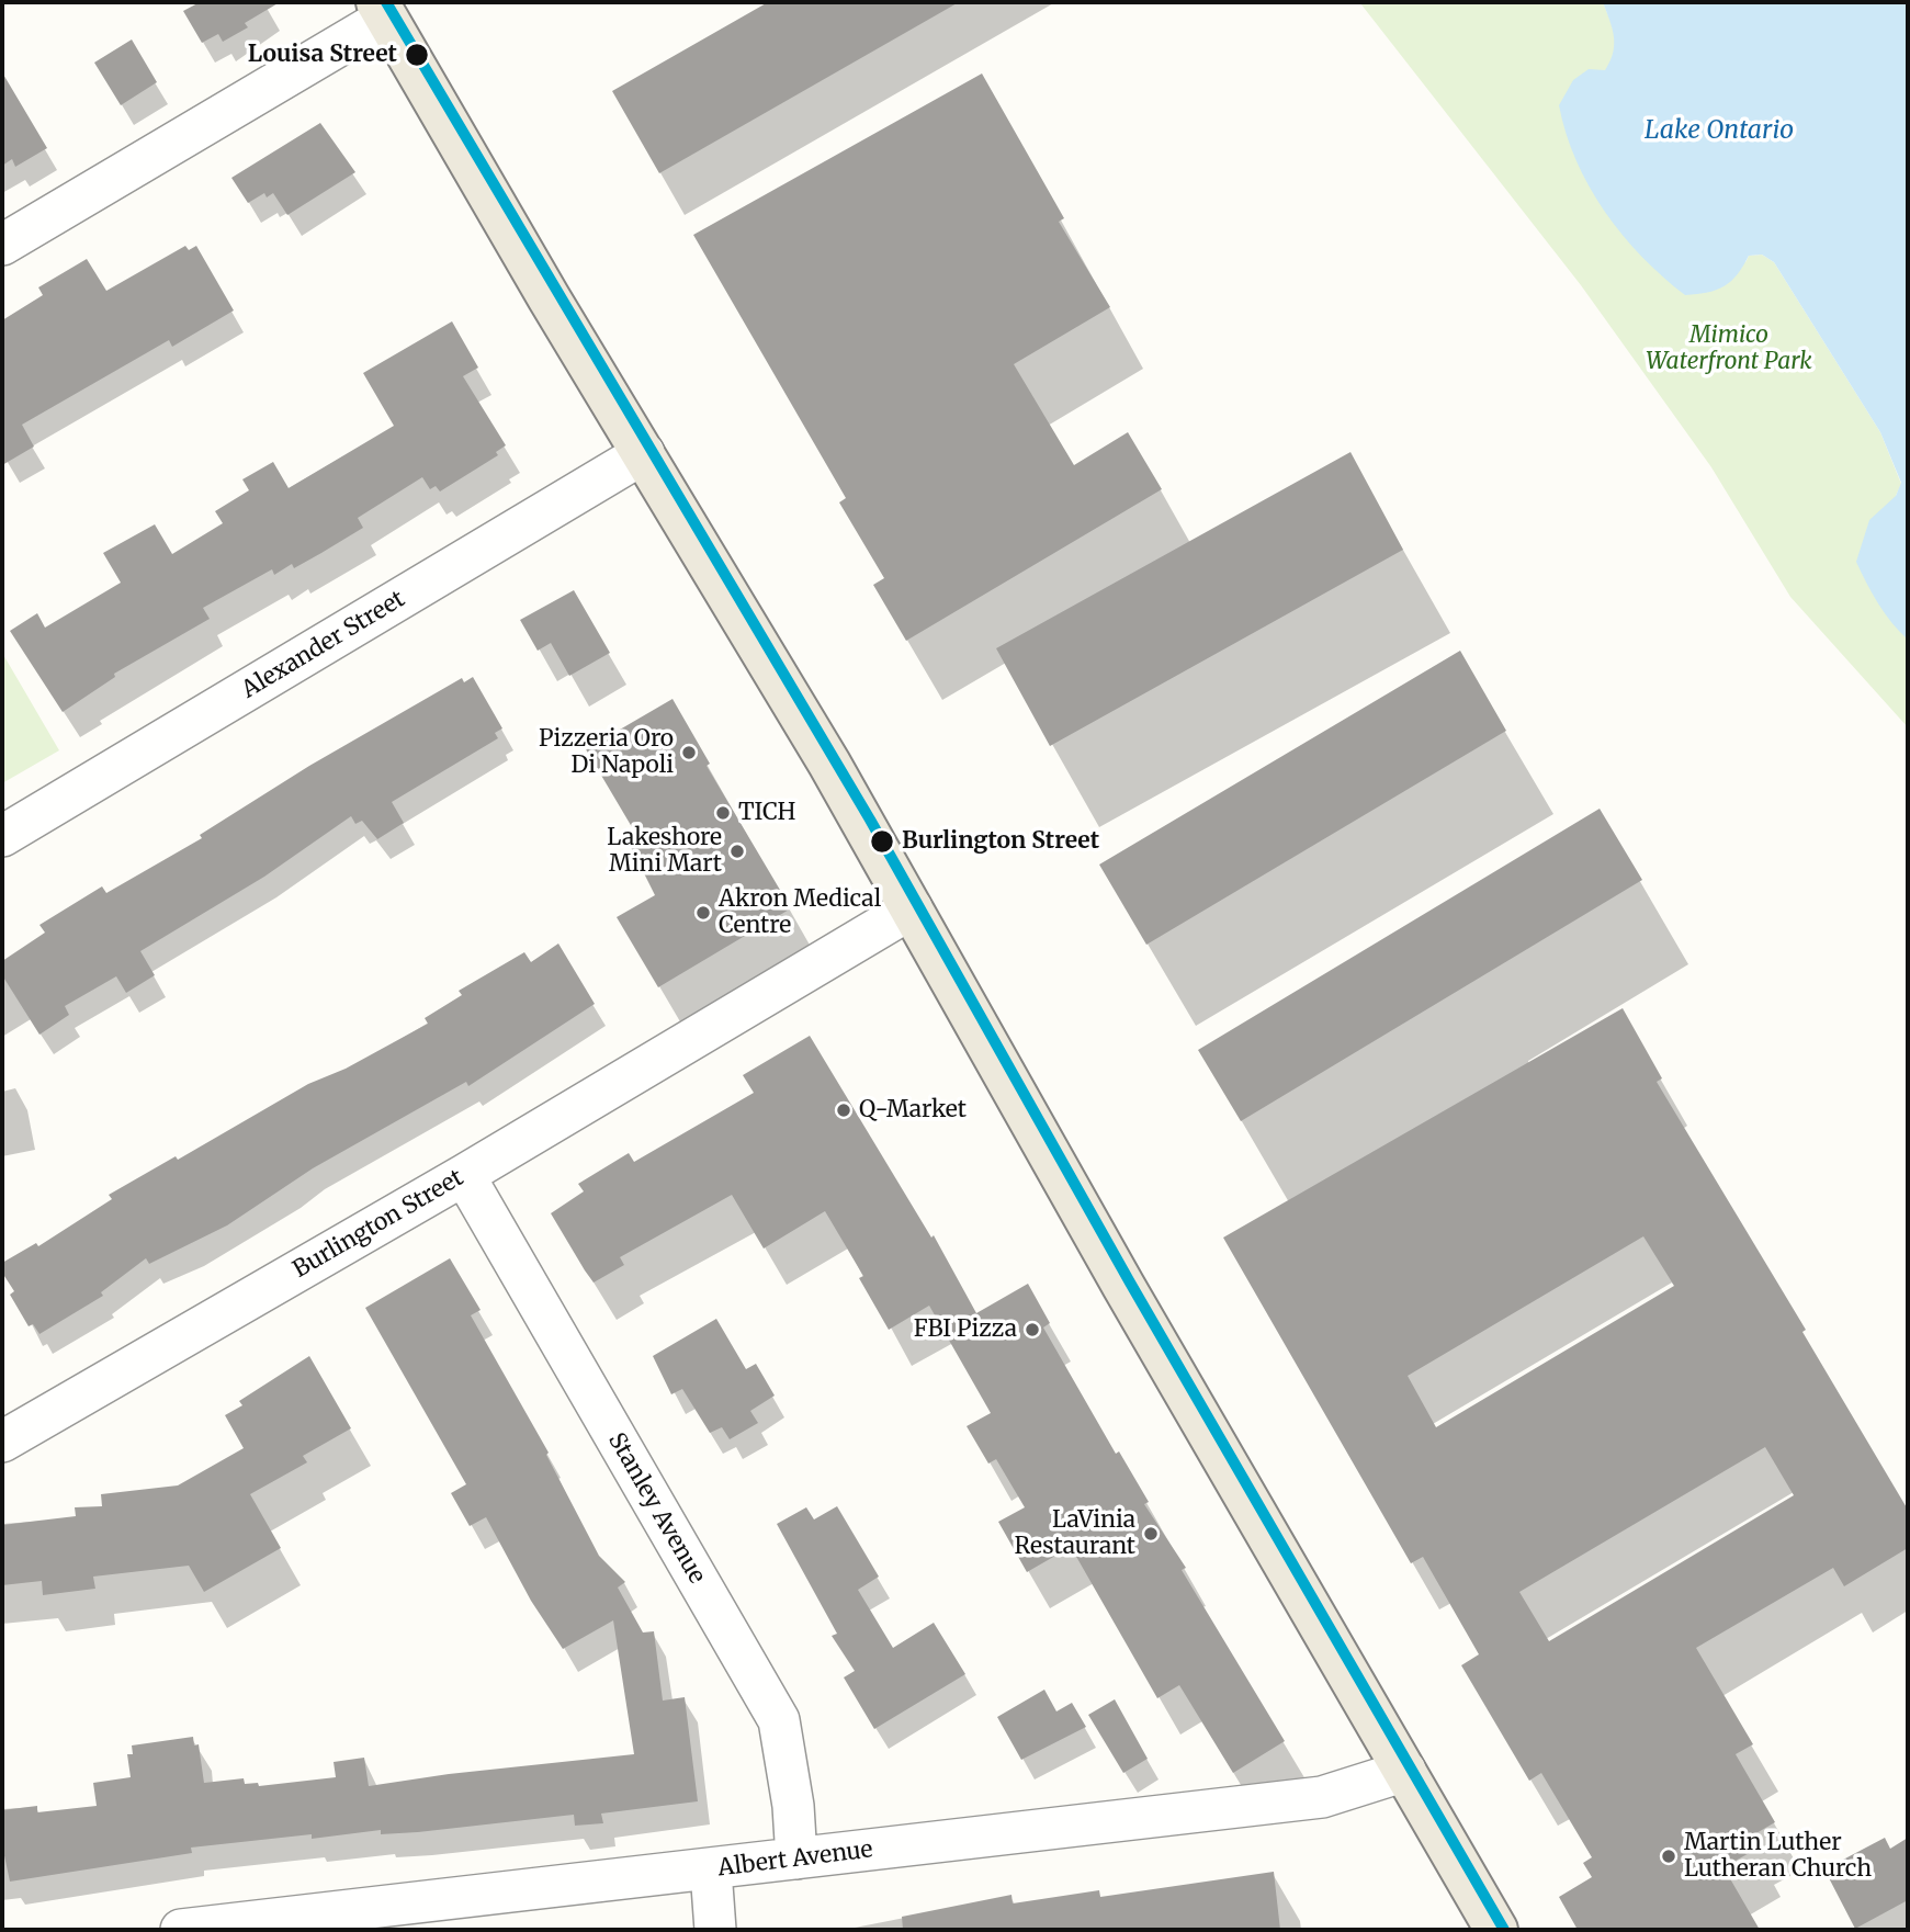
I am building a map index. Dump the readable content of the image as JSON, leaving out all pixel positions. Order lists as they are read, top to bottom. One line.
{"streets":{"street":["Alexander Street","Burlington Street","Stanley Avenue","Albert Avenue"]},"crossings":[["Burlington Street","Stanley Avenue"],["Stanley Avenue","Albert Avenue"]],"water":["Lake Ontario"],"parks":["Mimico Waterfront Park"],"places":["Louisa Street","Pizzeria Oro Di Napoli","TICH","Burlington Street","Lakeshore Mini Mart","Akron Medical Centre","Q-Market","FBI Pizza","LaVinia Restaurant","Martin Luther Lutheran Church"]}
